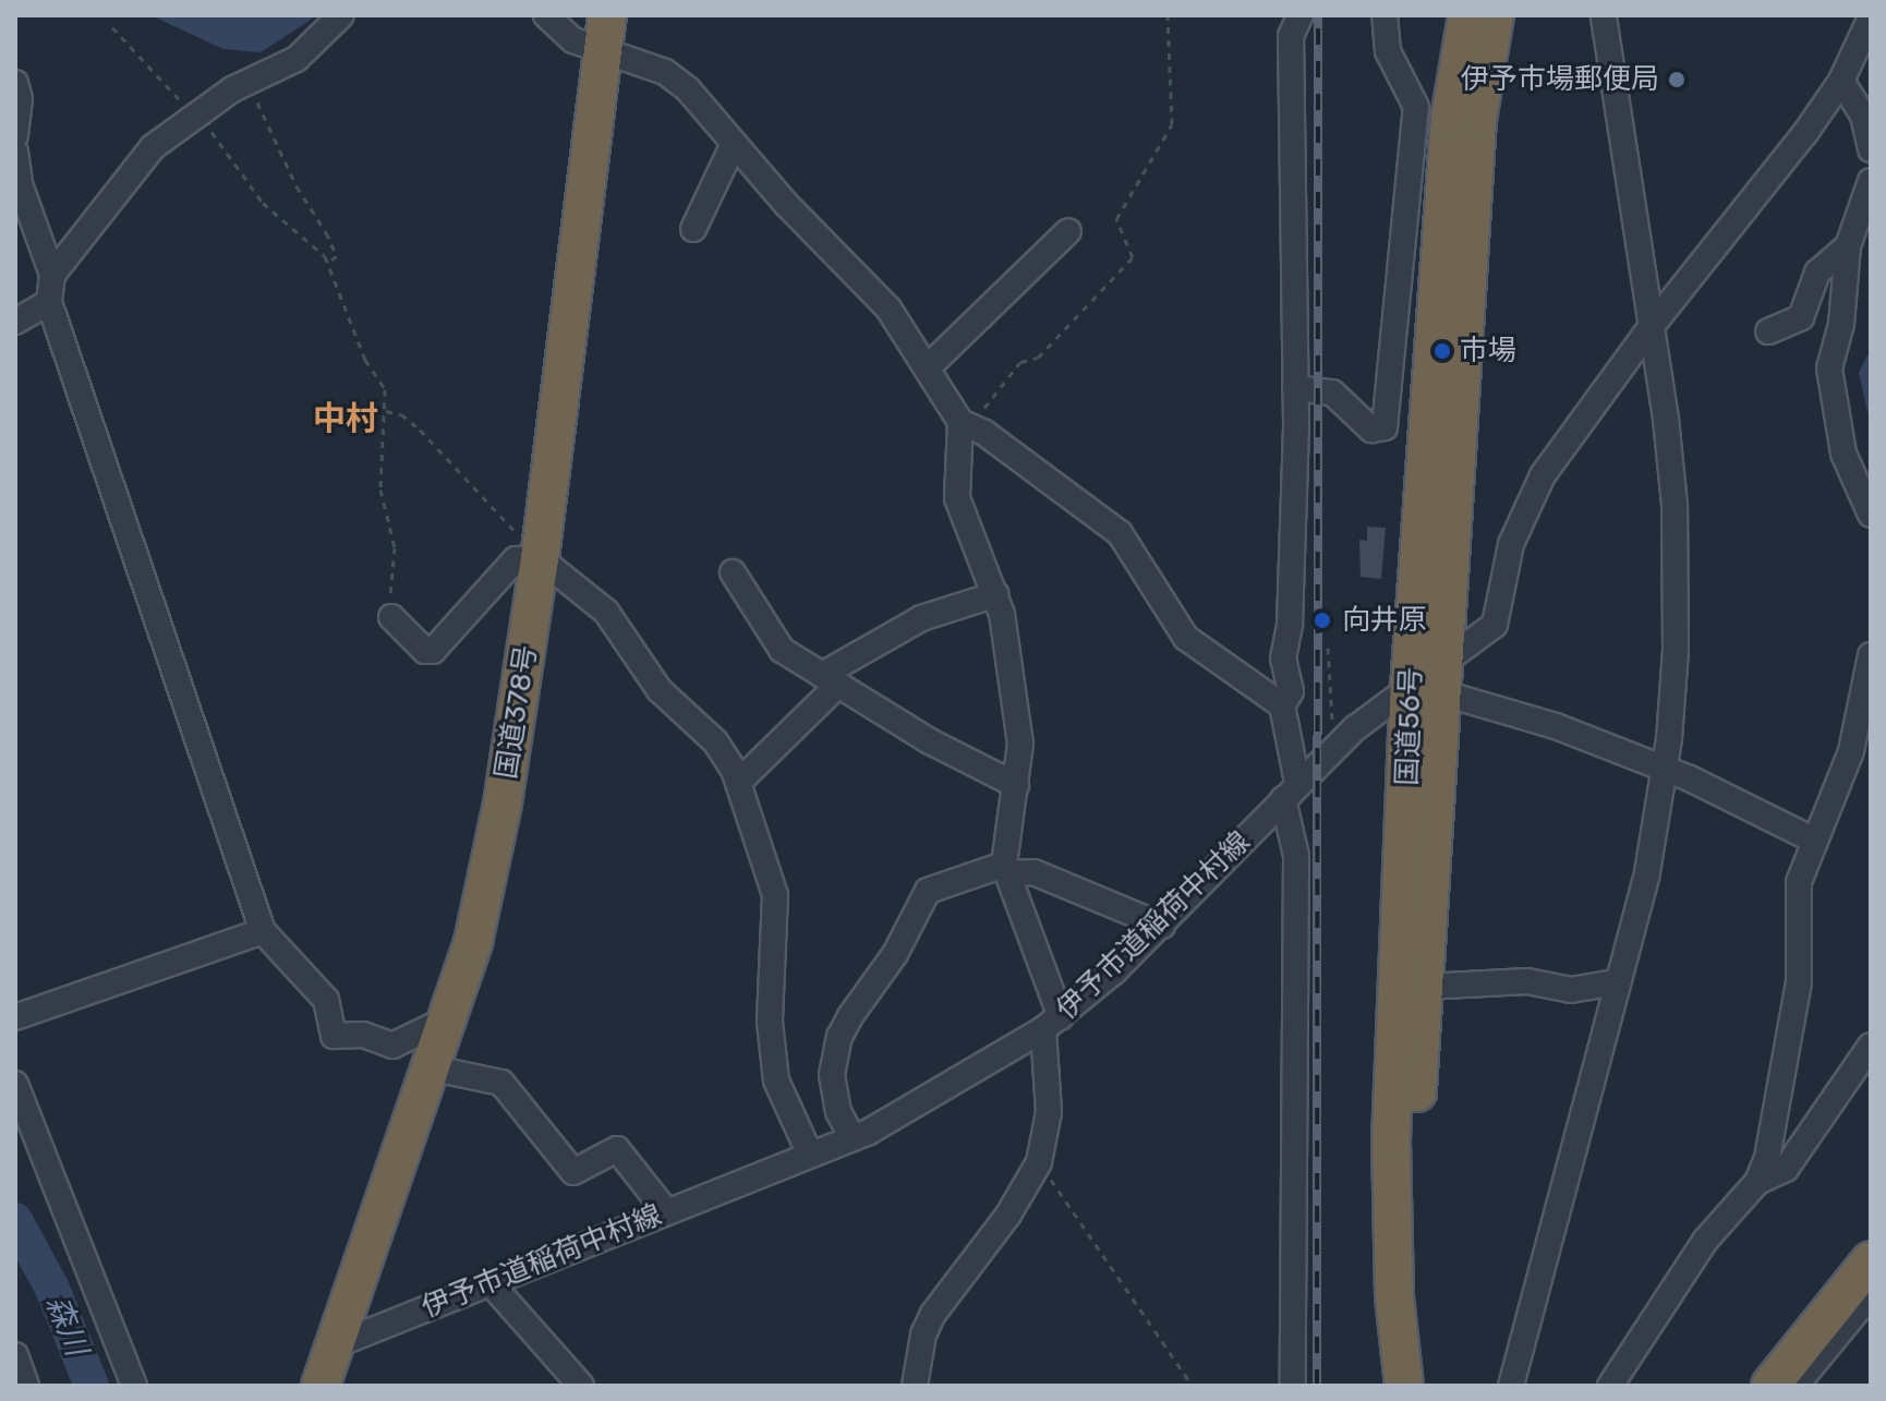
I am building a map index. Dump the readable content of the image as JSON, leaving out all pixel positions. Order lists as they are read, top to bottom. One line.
{"streets":{"highway":["国道378号","国道56号"],"street":["伊予市道稲荷中村線"]},"crossings":[["国道378号","伊予市道稲荷中村線"],["国道56号","伊予市道稲荷中村線"]],"districts":["中村"],"water":["森川"],"places":["伊予市場郵便局","市場","向井原"]}
